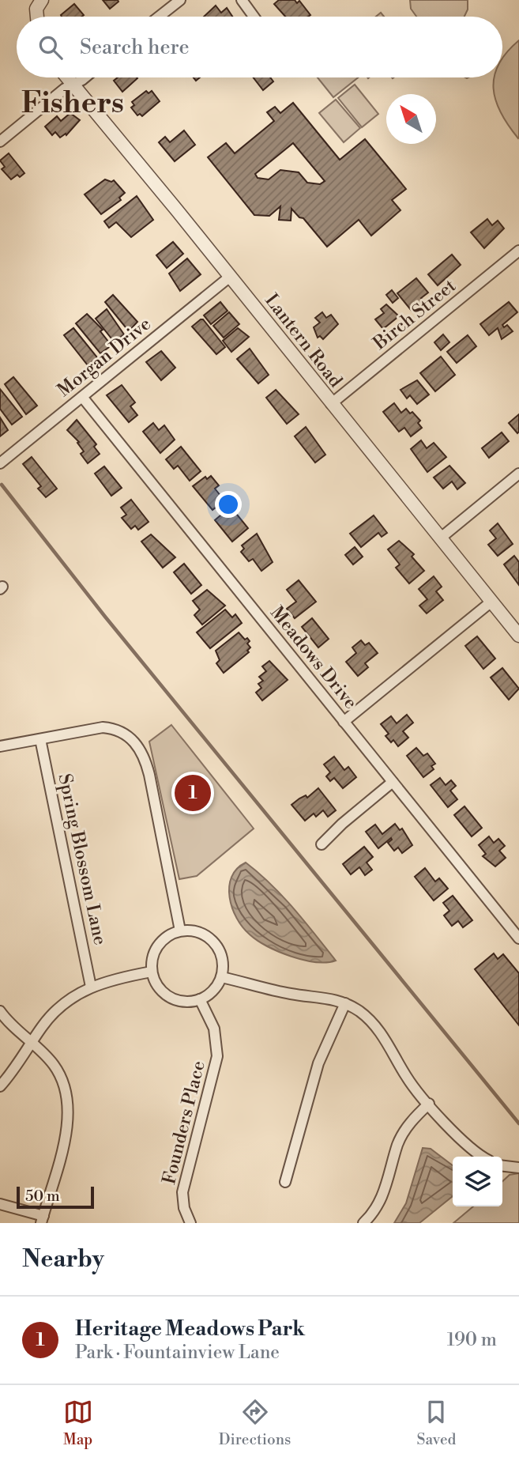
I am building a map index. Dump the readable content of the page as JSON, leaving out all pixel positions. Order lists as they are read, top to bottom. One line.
{"streets":{"street":["Birch Street","Lantern Road","Morgan Drive","Meadows Drive","Spring Blossom Lane","Founders Place"]},"crossings":[["Birch Street","Lantern Road"],["Lantern Road","Morgan Drive"],["Morgan Drive","Meadows Drive"]],"districts":["Fishers"],"scale_bar":"50 m","north":"top left","page":{"search":"Search here","pins":"1","scale":"50 m","heading":"Nearby","list":[{"mark":"1","name":"Heritage Meadows Park","note":"Park · Fountainview Lane","value":"190 m"}],"nav":["Map","Directions","Saved"]}}
